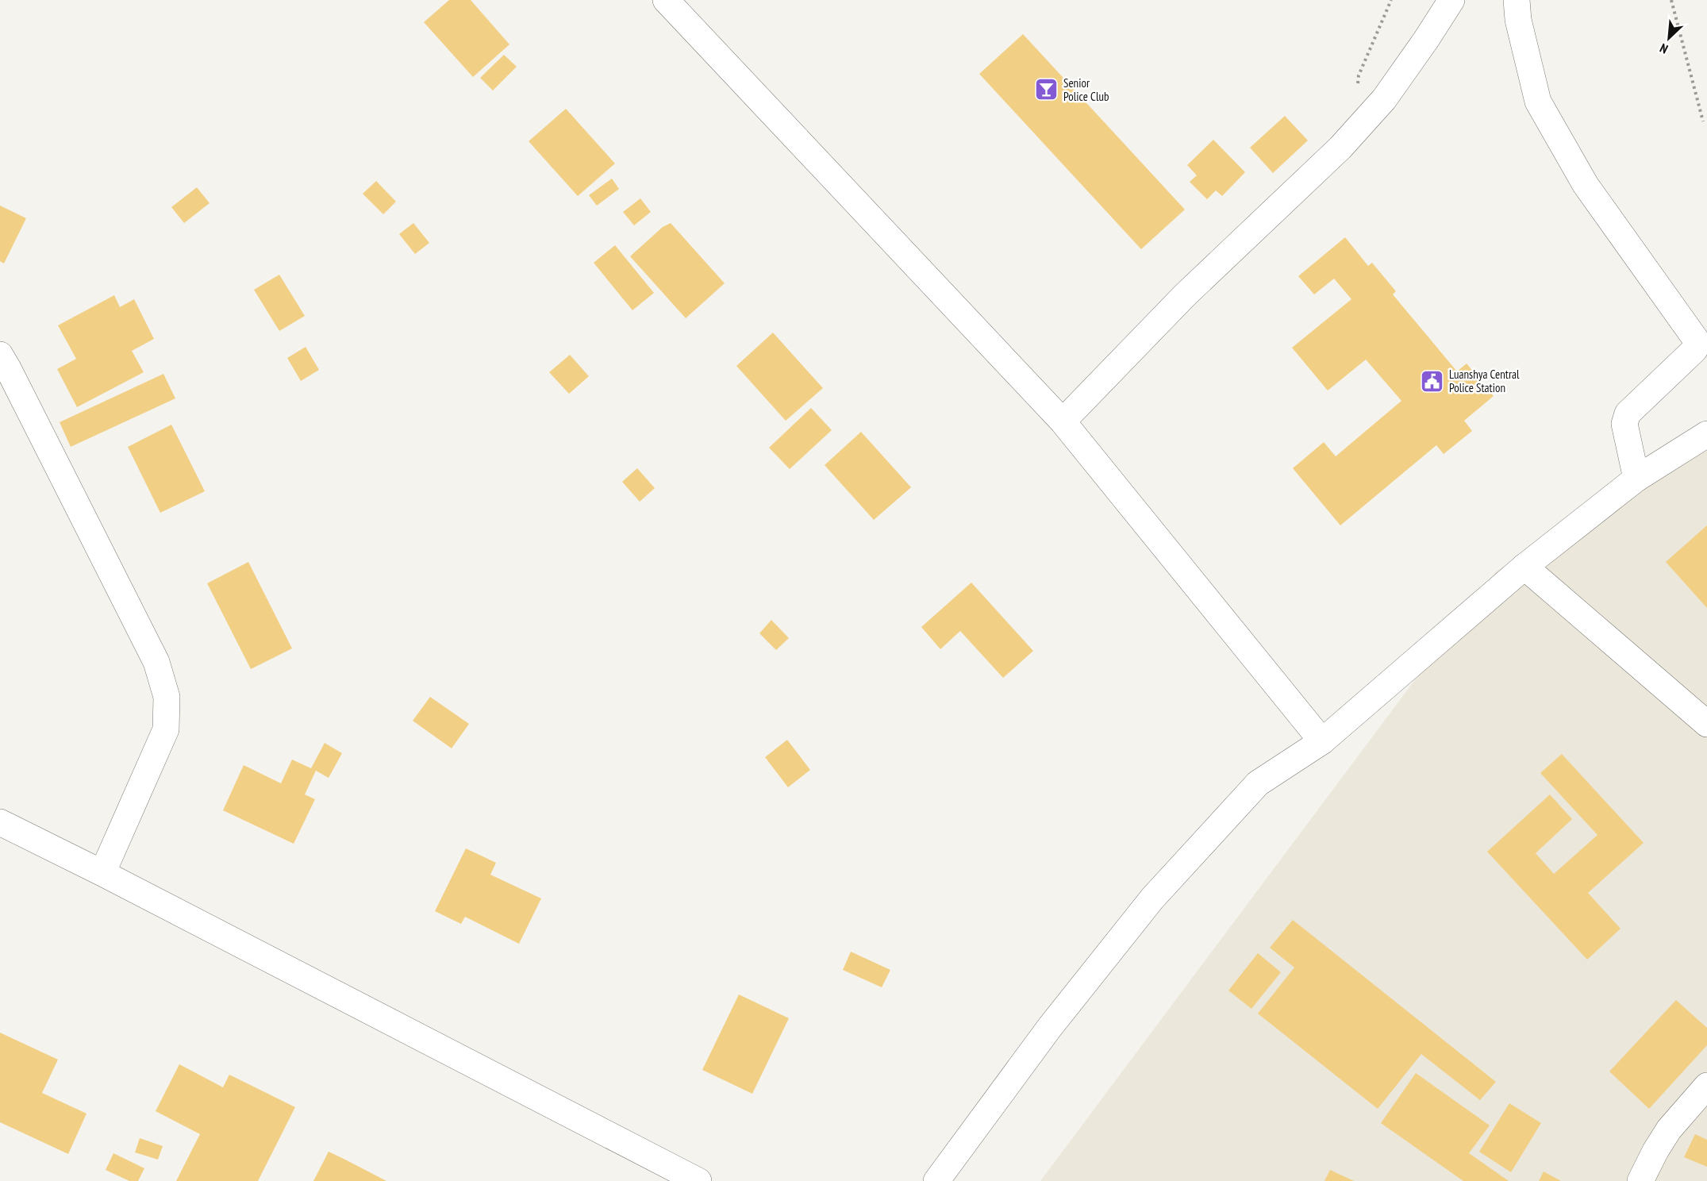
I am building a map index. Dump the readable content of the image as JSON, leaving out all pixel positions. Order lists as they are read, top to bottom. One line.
{"places":{"bar":["Senior Police Club"],"public building":["Luanshya Central Police Station"]},"north":"bottom left"}
